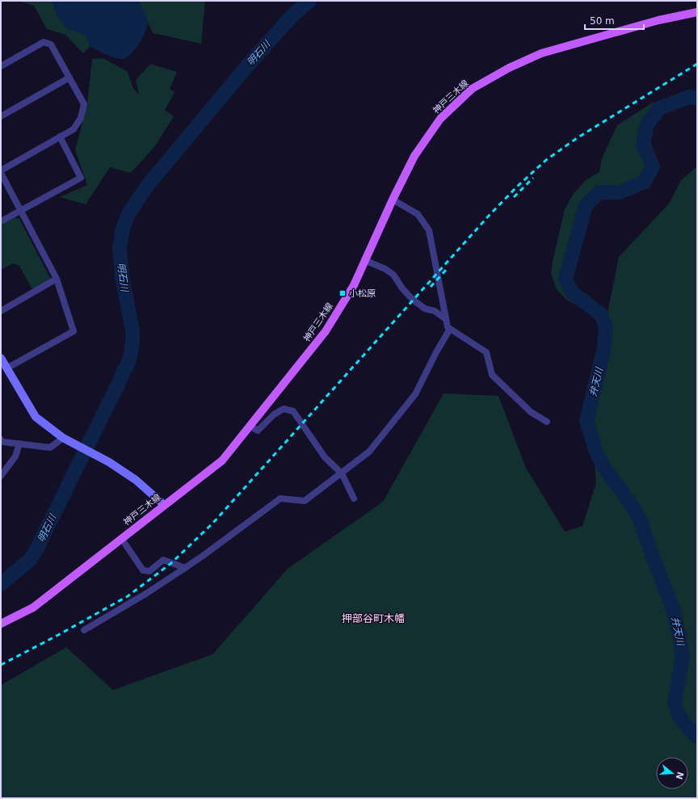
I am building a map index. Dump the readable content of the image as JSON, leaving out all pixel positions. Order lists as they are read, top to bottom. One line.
{"streets":{"main road":["神戸三木線"]},"districts":["押部谷町木幡"],"water":["明石川","弁天川"],"places":{"transit":["小松原"]},"scale_bar":"50 m","north":"right"}
